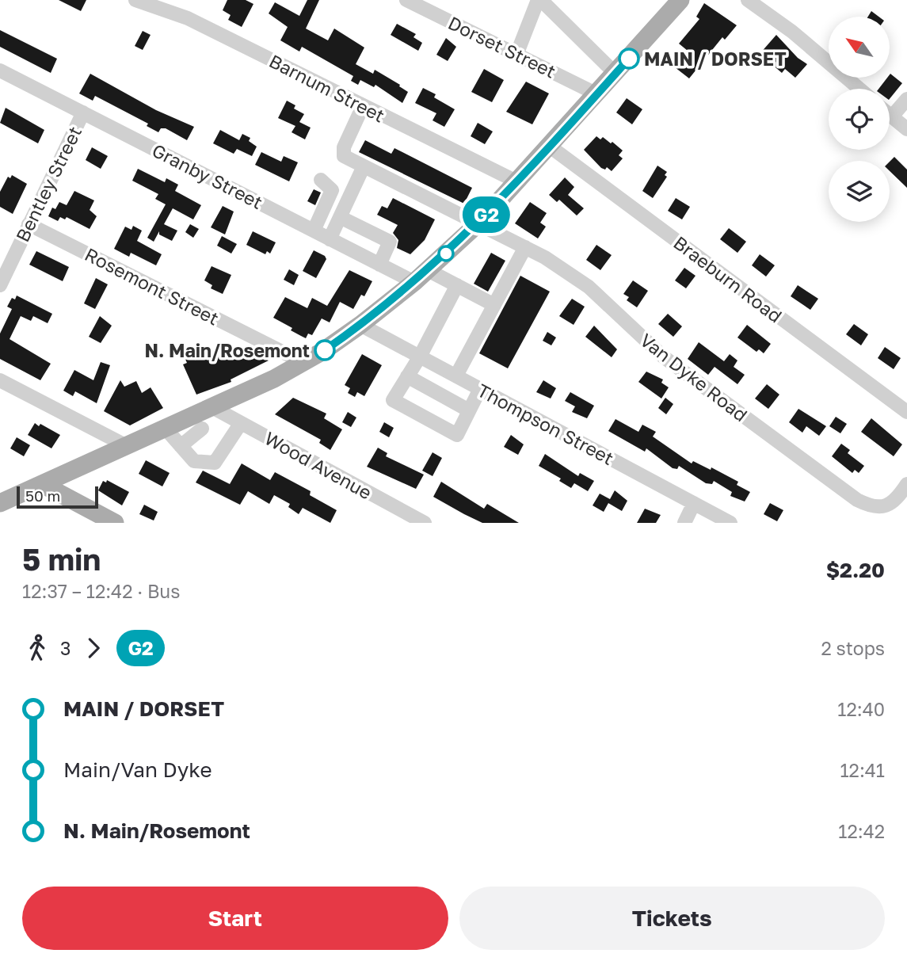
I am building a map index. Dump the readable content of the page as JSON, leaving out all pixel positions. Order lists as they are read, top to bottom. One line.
{"streets":{"street":["Dorset Street","Barnum Street","Granby Street","Bentley Street","Braeburn Road","Rosemont Street","Van Dyke Road","Thompson Street","Wood Avenue"]},"crossings":[["Barnum Street","Van Dyke Road"],["Granby Street","Bentley Street"],["Bentley Street","Rosemont Street"]],"places":["MAIN / DORSET","N. Main/Rosemont"],"lines":["bus line G2"],"scale_bar":"50 m","north":"top left","page":{"on_map":"G2","scale":"50 m","heading":["5 min","12:37 – 12:42 · Bus","$2.20"],"legs":["3","G2","2 stops"],"list":[{"name":"MAIN / DORSET","value":"12:40"},{"name":"Main/Van Dyke","value":"12:41"},{"name":"N. Main/Rosemont","value":"12:42"}],"buttons":["Start","Tickets"]}}
